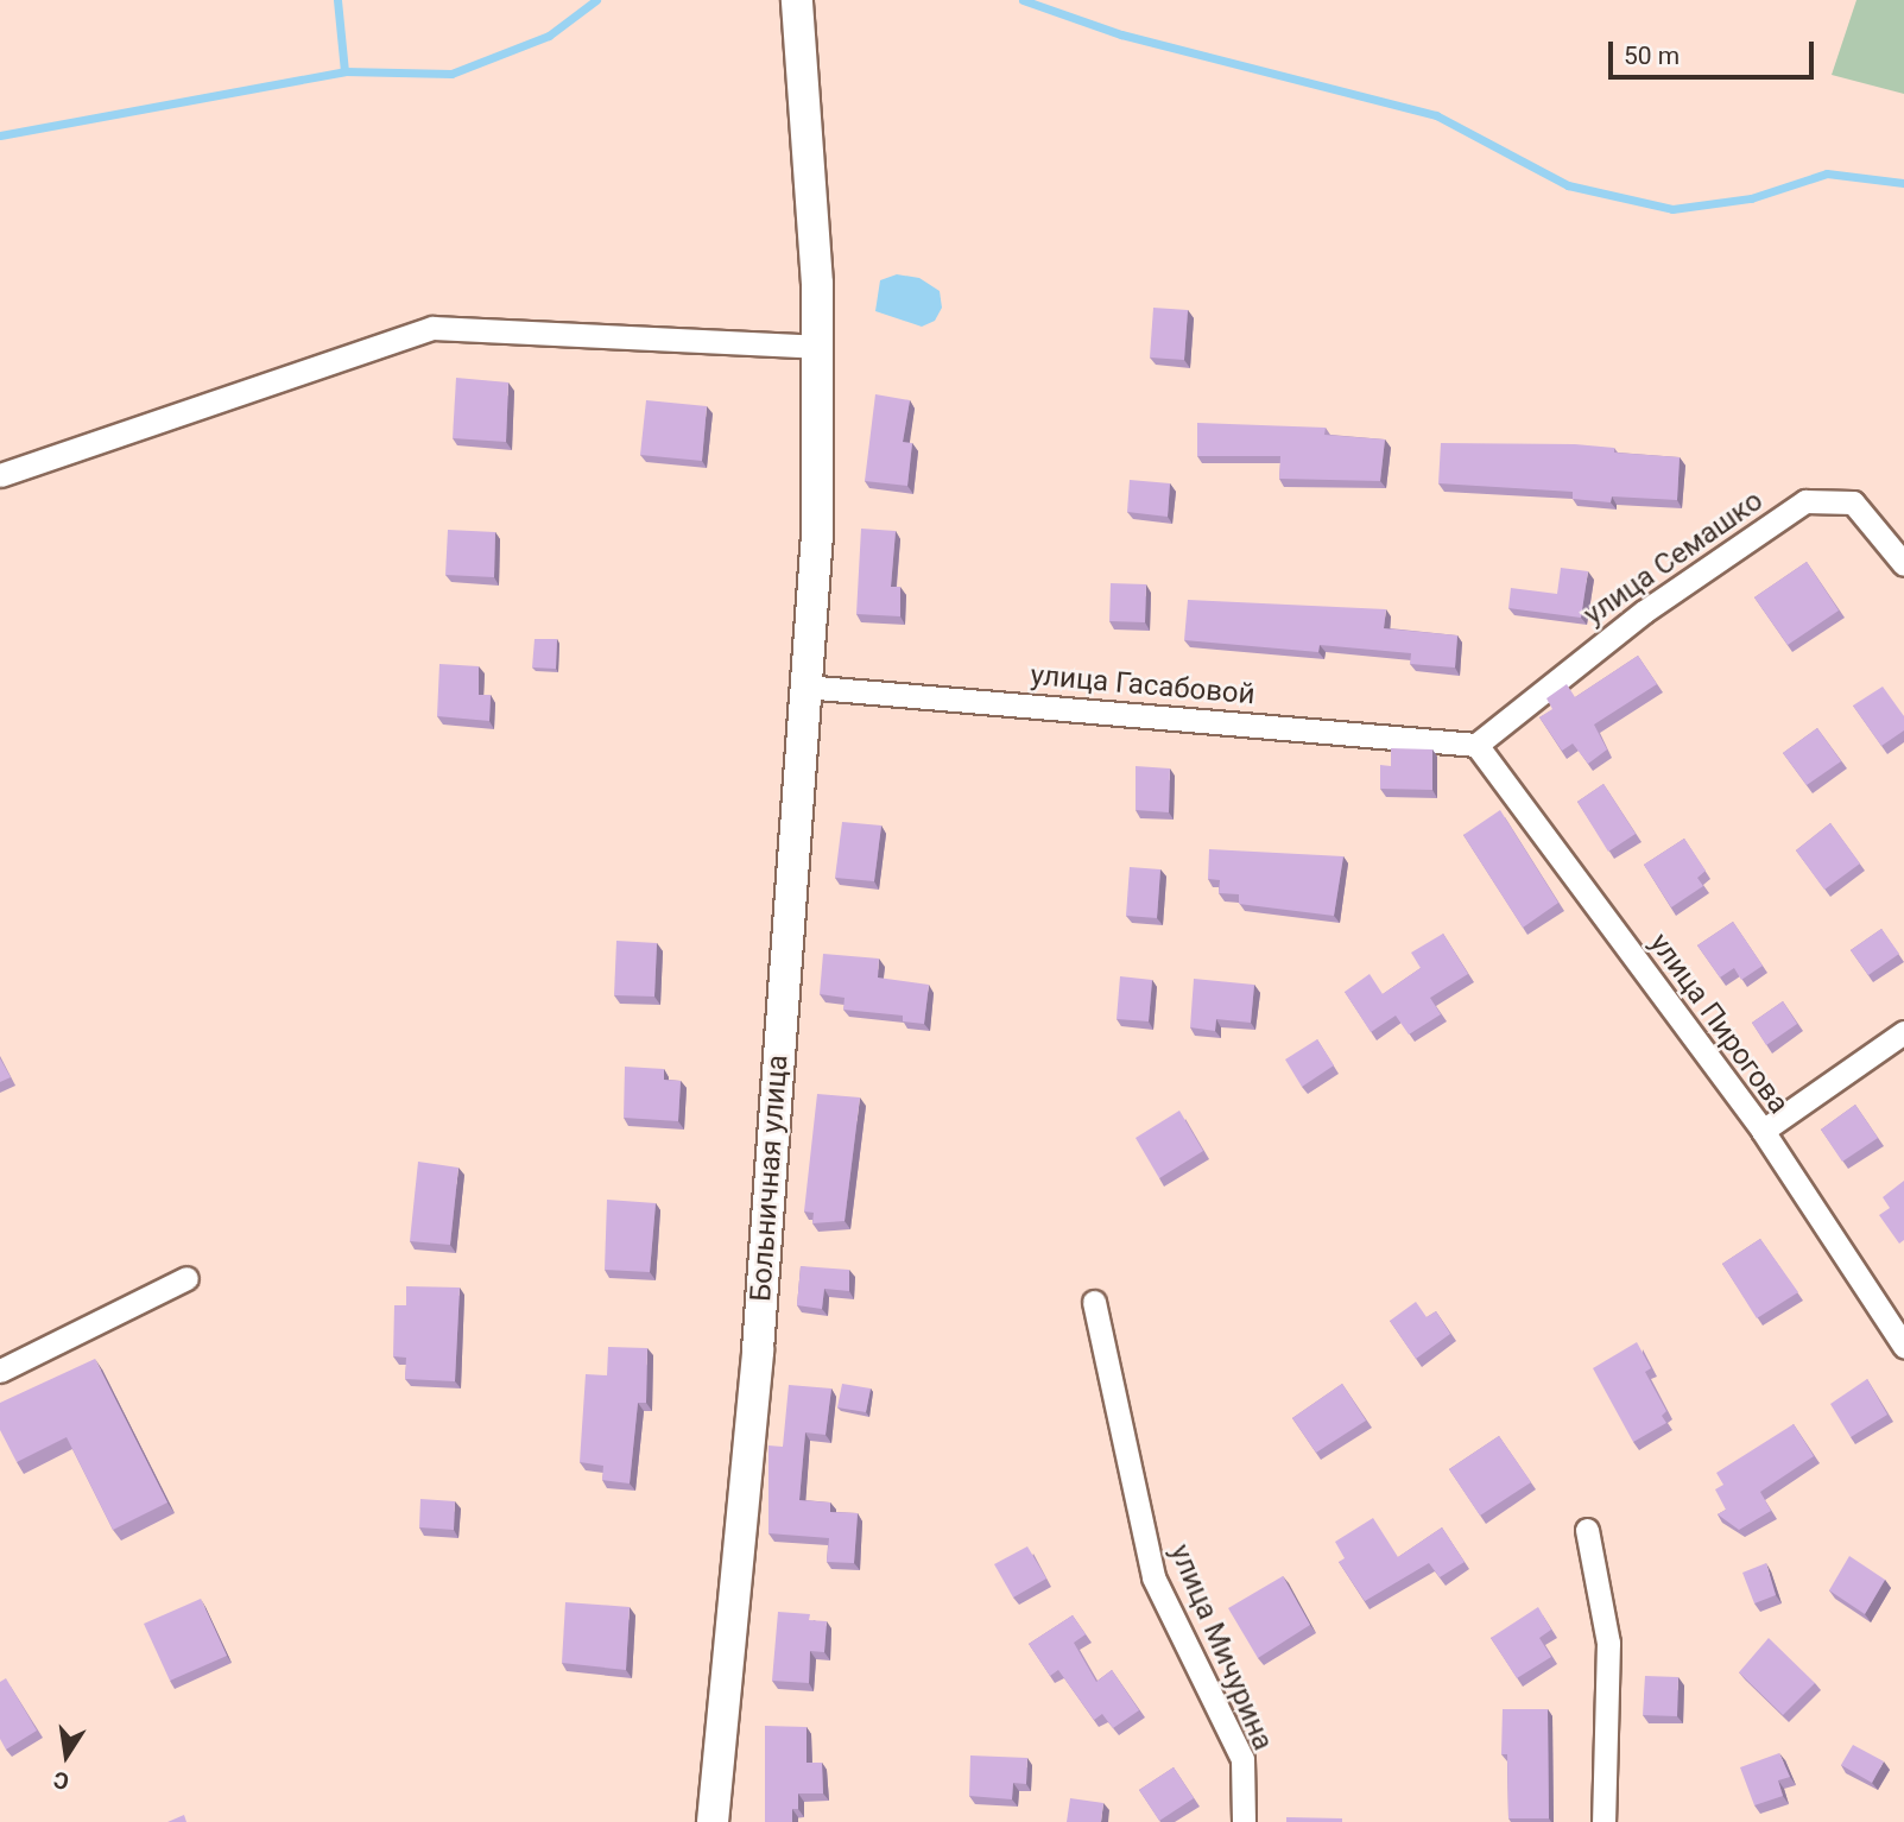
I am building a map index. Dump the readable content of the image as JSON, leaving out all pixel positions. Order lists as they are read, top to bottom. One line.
{"streets":{"street":["улица Семашко","улица Гасабовой","улица Пирогова","Больничная улица","улица Мичурина"]},"crossings":[["улица Семашко","улица Гасабовой"],["улица Семашко","улица Пирогова"],["улица Гасабовой","улица Пирогова"],["улица Гасабовой","Больничная улица"]],"scale_bar":"50 m","north":"bottom"}
